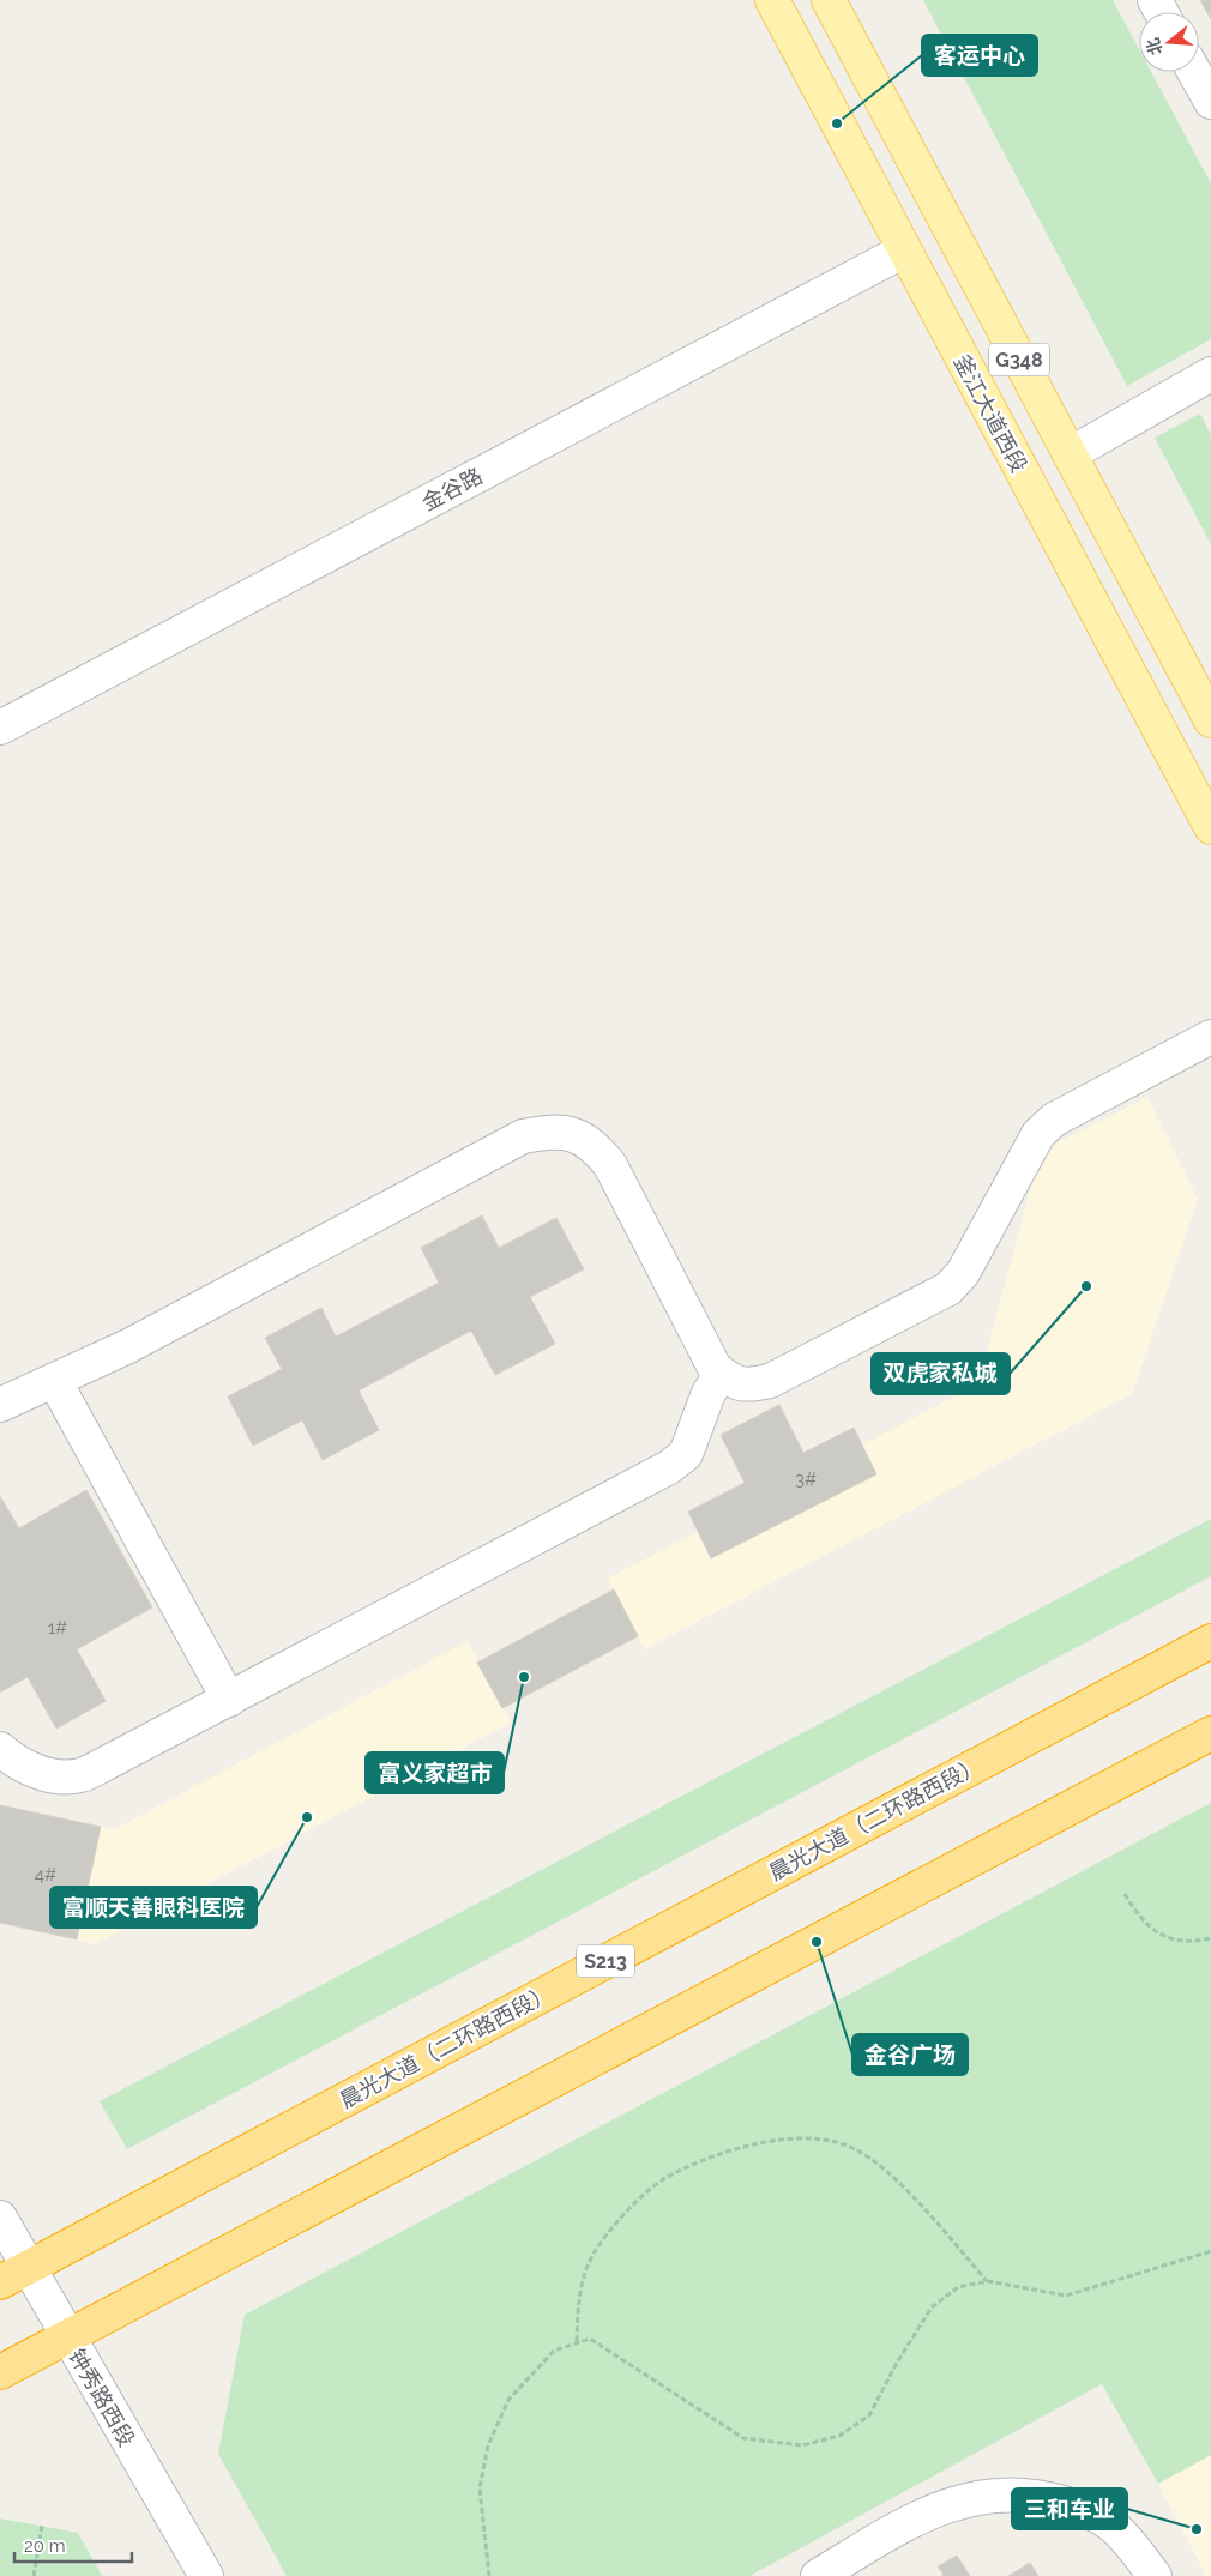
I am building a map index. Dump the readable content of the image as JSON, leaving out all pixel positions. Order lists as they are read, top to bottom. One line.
{"streets":{"highway":["晨光大道（二环路西段）","S213"],"main road":["G348","釜江大道西段"],"street":["金谷路","钟秀路西段"]},"crossings":[["釜江大道西段","金谷路"],["晨光大道（二环路西段）","钟秀路西段"]],"places":["客运中心","双虎家私城","富义家超市","富顺天善眼科医院","金谷广场","三和车业"],"house_numbers":["3#","1#","4#"],"scale_bar":"20 m","north":"left"}
